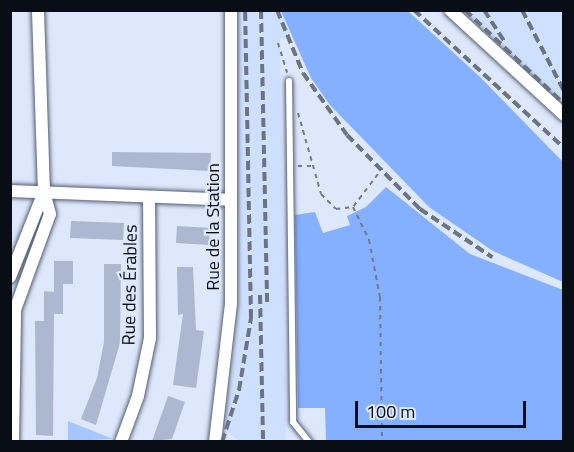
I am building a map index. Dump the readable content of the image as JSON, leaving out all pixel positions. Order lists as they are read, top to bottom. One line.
{"streets":{"street":["Rue de la Station","Rue des Érables"]},"scale_bar":"100 m"}
